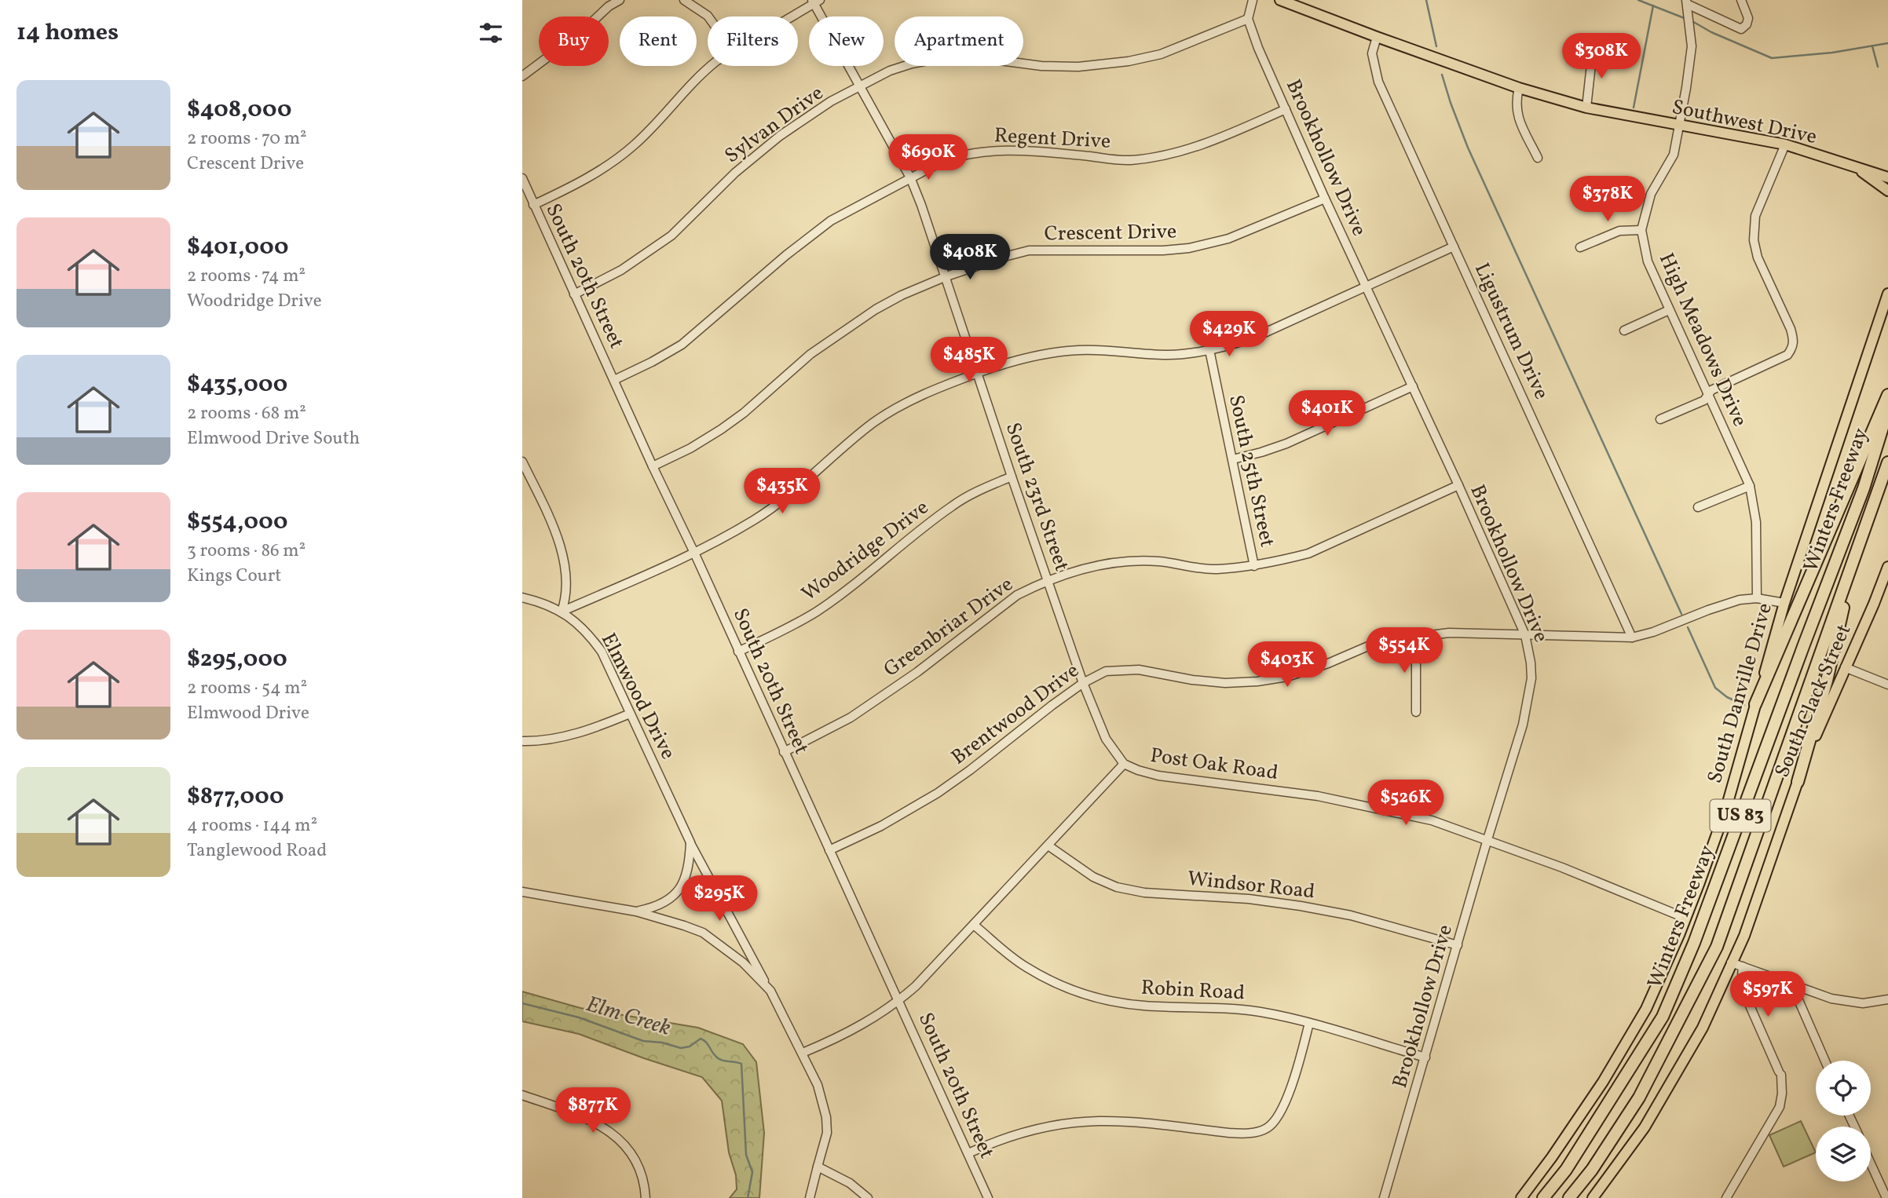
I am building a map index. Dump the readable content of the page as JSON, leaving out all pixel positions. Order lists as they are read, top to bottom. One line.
{"streets":{"highway":["Winters Freeway","US 83"],"main road":["Southwest Drive","South Danville Drive","South Clack Street"],"street":["Sylvan Drive","Regent Drive","Brookhollow Drive","Crescent Drive","South 20th Street","Ligustrum Drive","High Meadows Drive","South 25th Street","South 23rd Street","Woodridge Drive","Greenbriar Drive","Elmwood Drive","Brentwood Drive","Post Oak Road","Windsor Road","Robin Road"]},"crossings":[["Southwest Drive","Ligustrum Drive"],["Southwest Drive","High Meadows Drive"],["Sylvan Drive","Brookhollow Drive"],["Sylvan Drive","South 20th Street"],["Sylvan Drive","South 23rd Street"],["Regent Drive","Brookhollow Drive"],["Regent Drive","South 20th Street"],["Regent Drive","South 23rd Street"],["Brookhollow Drive","Crescent Drive"],["Brookhollow Drive","Greenbriar Drive"],["Brookhollow Drive","Brentwood Drive"],["Brookhollow Drive","Post Oak Road"],["Brookhollow Drive","Windsor Road"],["Brookhollow Drive","Robin Road"],["Crescent Drive","South 20th Street"],["Crescent Drive","South 23rd Street"],["South 20th Street","Woodridge Drive"],["South 20th Street","Greenbriar Drive"],["South 20th Street","Brentwood Drive"],["South 20th Street","Post Oak Road"],["Ligustrum Drive","Brentwood Drive"],["High Meadows Drive","Brentwood Drive"],["South 25th Street","Greenbriar Drive"],["South 23rd Street","Woodridge Drive"],["South 23rd Street","Greenbriar Drive"],["South 23rd Street","Brentwood Drive"],["South 23rd Street","Post Oak Road"],["South Danville Drive","Brentwood Drive"],["South Danville Drive","Post Oak Road"],["Elmwood Drive","Post Oak Road"],["Post Oak Road","Windsor Road"],["Post Oak Road","Robin Road"]],"water":["Elm Creek"],"page":{"heading":"14 homes","chip":["Buy","Rent","Filters","New","Apartment"],"price":["$308K","$690K","$378K","$408K","$429K","$485K","$401K","$435K","$554K","$403K","$526K","$295K","$597K","$877K"],"list":[{"name":"$408,000","note":"2 rooms · 70 m² · Crescent Drive"},{"name":"$401,000","note":"2 rooms · 74 m² · Woodridge Drive"},{"name":"$435,000","note":"2 rooms · 68 m² · Elmwood Drive South"},{"name":"$554,000","note":"3 rooms · 86 m² · Kings Court"},{"name":"$295,000","note":"2 rooms · 54 m² · Elmwood Drive"},{"name":"$877,000","note":"4 rooms · 144 m² · Tanglewood Road"}]}}
